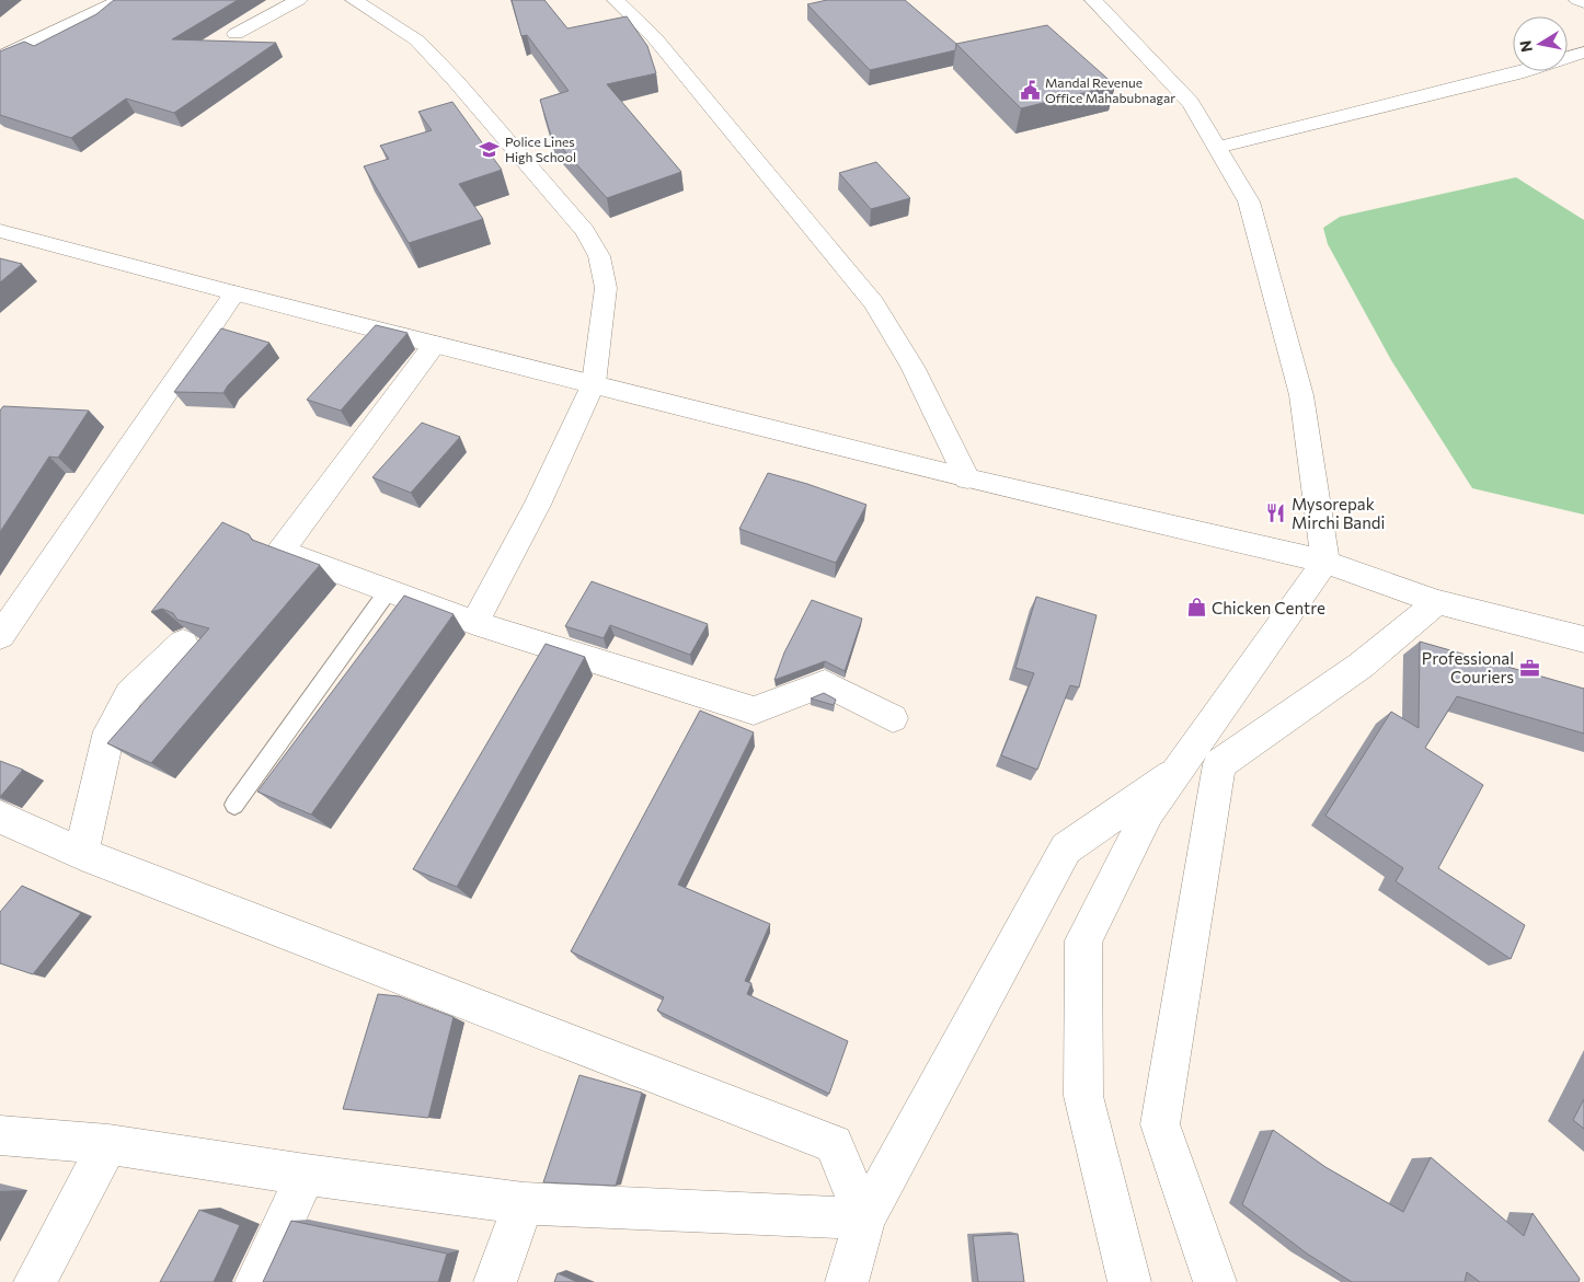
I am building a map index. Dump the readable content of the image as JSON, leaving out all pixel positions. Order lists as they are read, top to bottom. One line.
{"places":{"public building":["Mandal Revenue Office Mahabubnagar"],"school or university":["Police Lines High School"],"restaurant":["Mysorepak Mirchi Bandi"],"shop":["Chicken Centre"],"office":["Professional Couriers"]},"north":"left"}
